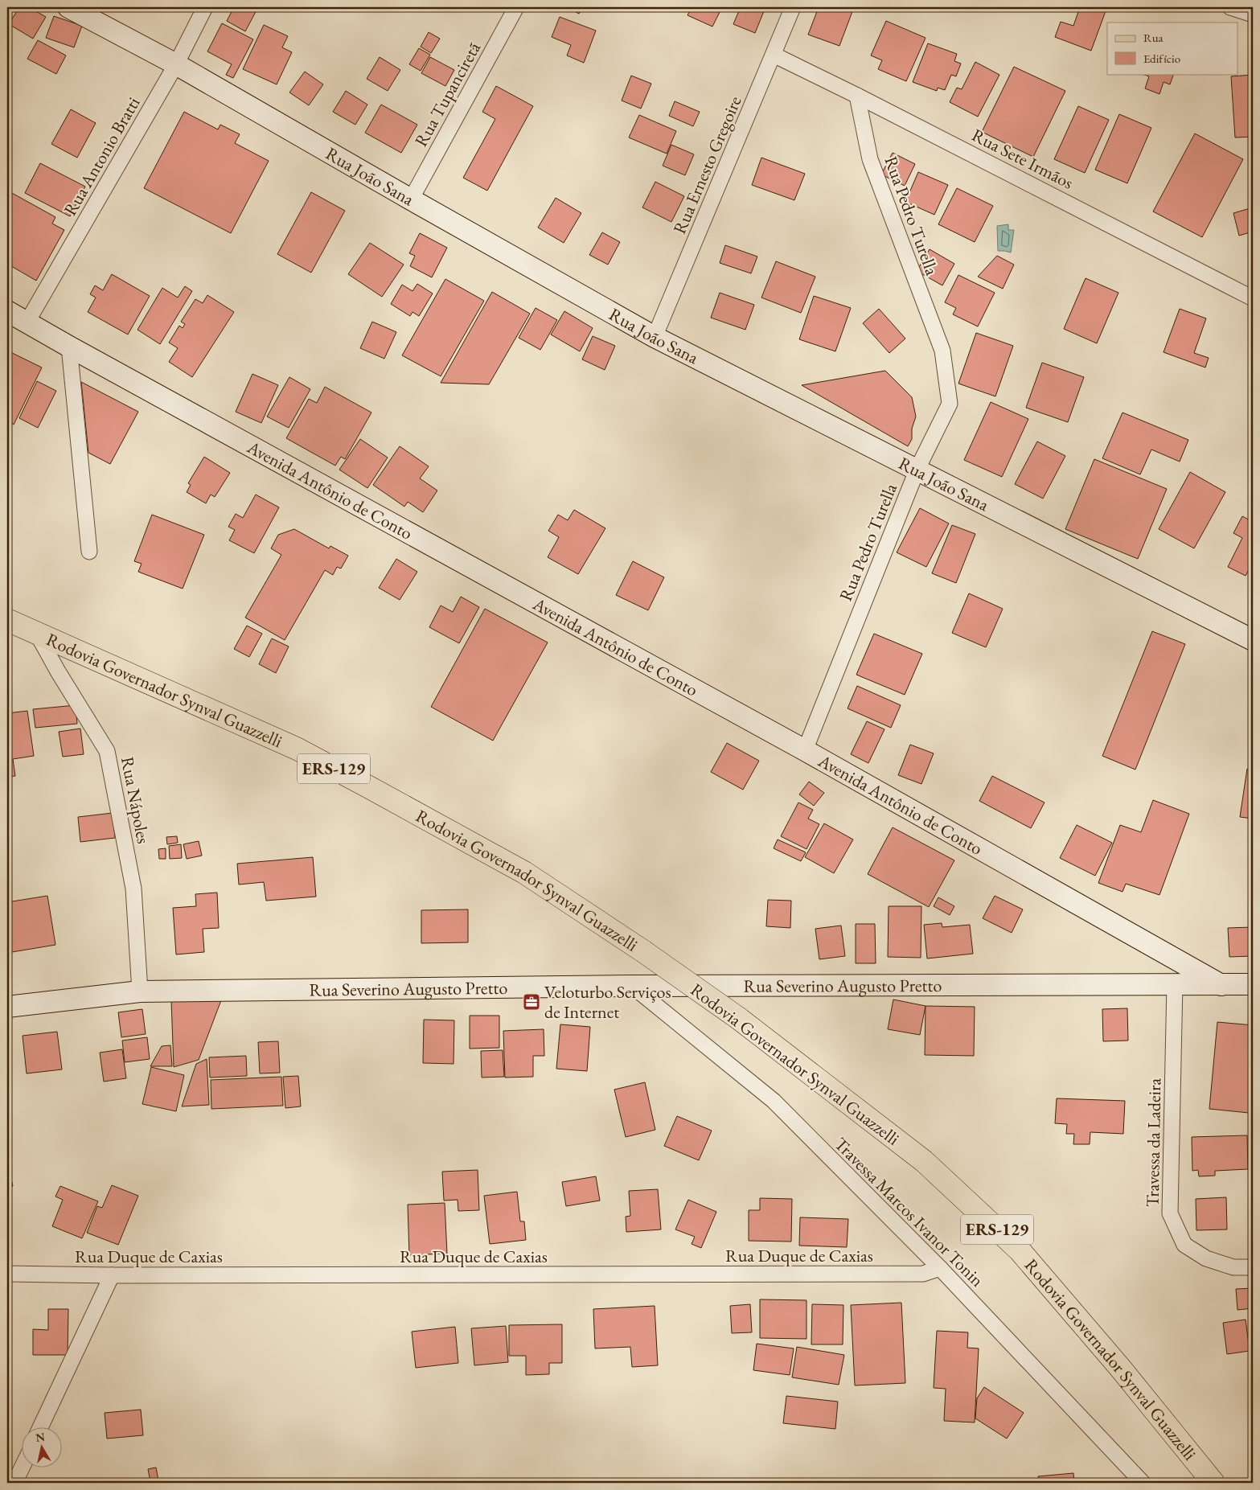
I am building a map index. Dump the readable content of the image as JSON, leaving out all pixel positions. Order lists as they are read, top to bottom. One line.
{"streets":{"main road":["Rodovia Governador Synval Guazzelli","ERS-129"],"street":["Rua Tupanciretã","Rua Antonio Bratti","Rua Sete Irmãos","Rua Ernesto Gregoire","Rua João Sana","Rua Pedro Turella","Avenida Antônio de Conto","Rua Nápoles","Rua Severino Augusto Pretto","Travessa da Ladeira","Travessa Marcos Ivanor Tonin","Rua Duque de Caxias"]},"crossings":[["Rua Tupanciretã","Rua João Sana"],["Rua Antonio Bratti","Rua João Sana"],["Rua Antonio Bratti","Avenida Antônio de Conto"],["Rua Sete Irmãos","Rua Ernesto Gregoire"],["Rua Sete Irmãos","Rua Pedro Turella"],["Rua Ernesto Gregoire","Rua João Sana"],["Rua João Sana","Rua Pedro Turella"],["Rua Pedro Turella","Avenida Antônio de Conto"],["Avenida Antônio de Conto","Rua Severino Augusto Pretto"],["Rodovia Governador Synval Guazzelli","Rua Nápoles"],["Rua Nápoles","Rua Severino Augusto Pretto"],["Rua Severino Augusto Pretto","Travessa da Ladeira"],["Rua Severino Augusto Pretto","Travessa Marcos Ivanor Tonin"],["Travessa Marcos Ivanor Tonin","Rua Duque de Caxias"]],"places":{"office":["Veloturbo Serviços de Internet"]},"legend":["Rua","Edifício"],"north":"top"}
